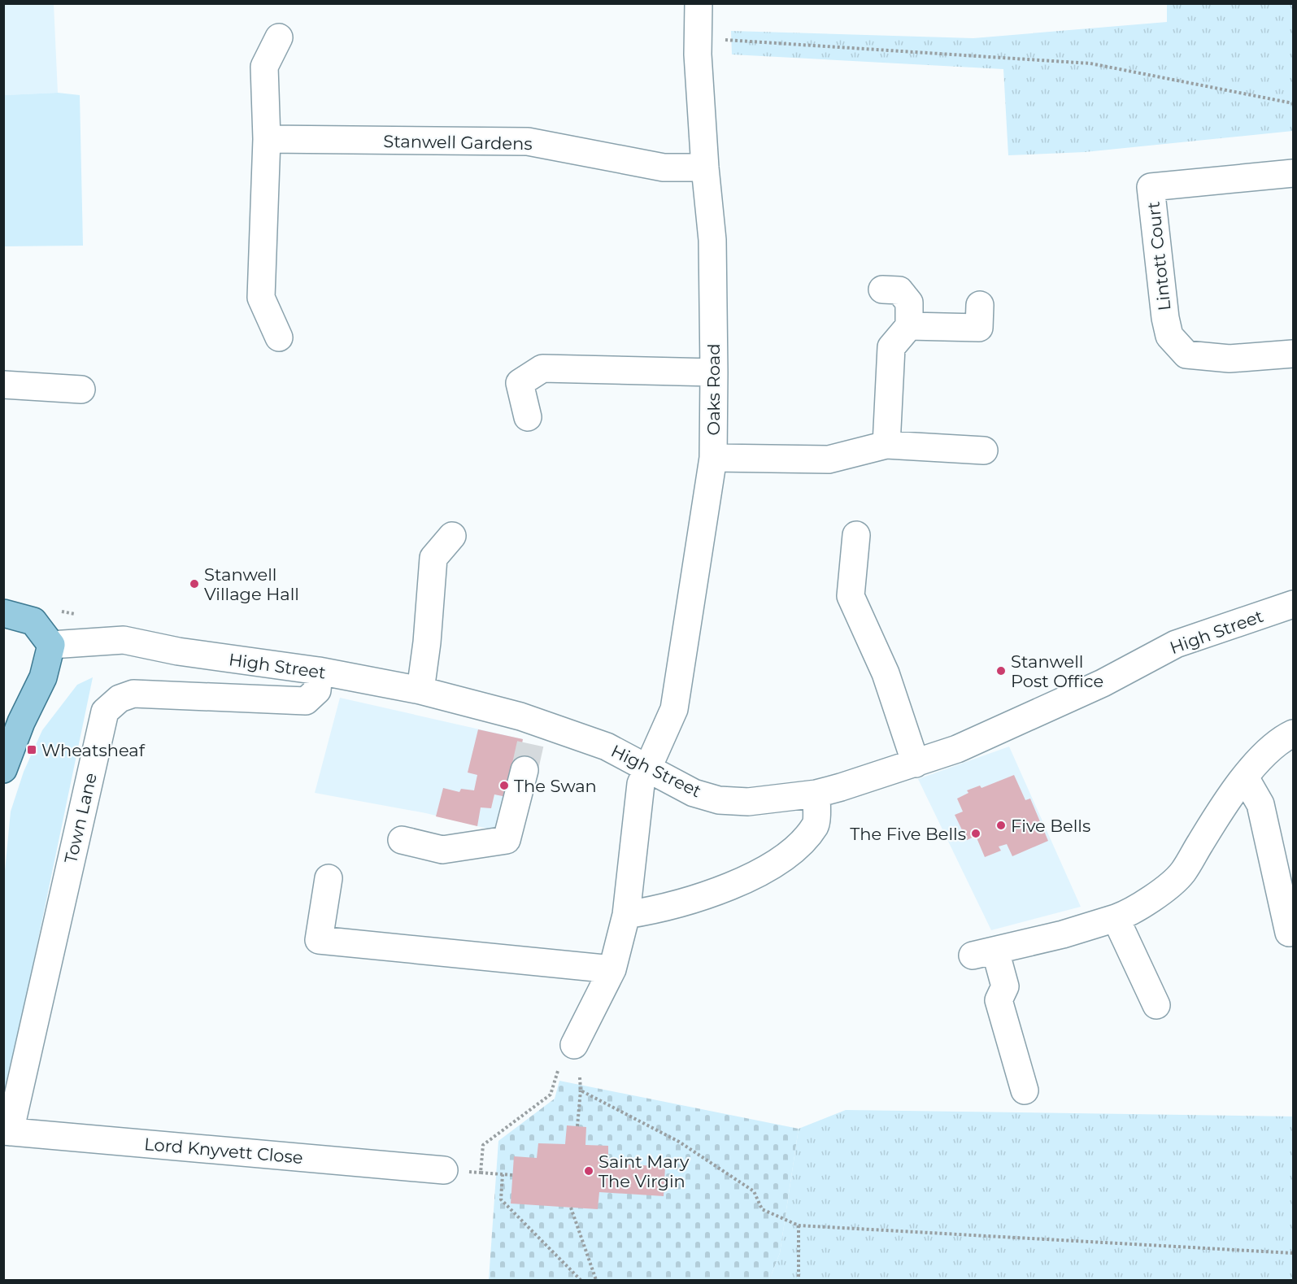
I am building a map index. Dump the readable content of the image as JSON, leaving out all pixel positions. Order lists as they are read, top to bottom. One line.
{"streets":{"street":["Stanwell Gardens","Lintott Court","Oaks Road","High Street","Town Lane","Lord Knyvett Close"]},"crossings":[["Stanwell Gardens","Oaks Road"],["Oaks Road","High Street"],["High Street","Town Lane"],["Town Lane","Lord Knyvett Close"]],"places":{"other":["Stanwell Village Hall","Stanwell Post Office","The Swan","Five Bells","The Five Bells","Saint Mary The Virgin"],"transit":["Wheatsheaf"]}}
